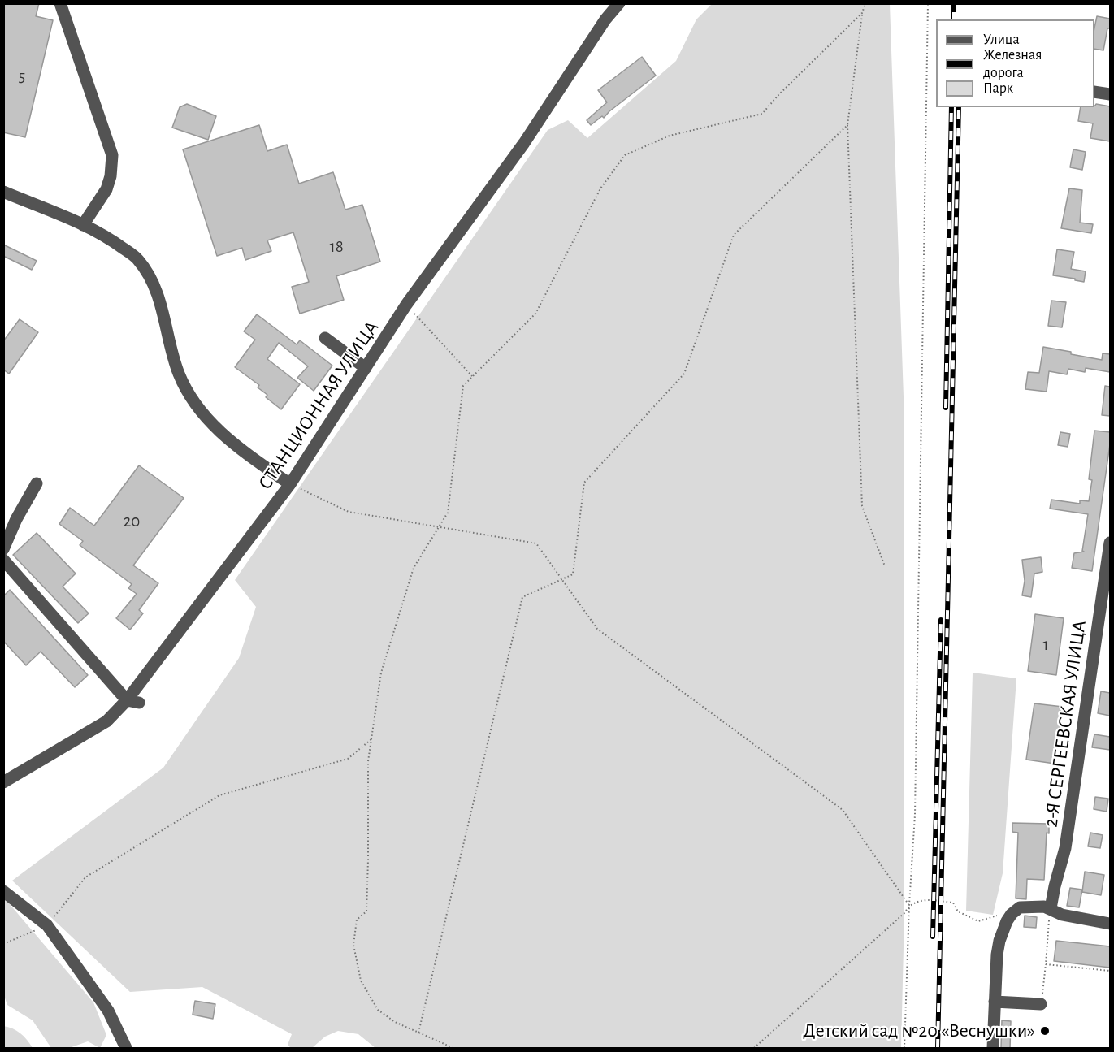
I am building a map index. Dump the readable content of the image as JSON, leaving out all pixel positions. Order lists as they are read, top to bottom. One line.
{"streets":{"street":["СТАНЦИОННАЯ УЛИЦА","2-Я СЕРГЕЕВСКАЯ УЛИЦА"]},"places":["Детский сад №20 «Веснушки»"],"house_numbers":["5","18","20","1"],"legend":["Улица","Железная дорога","Парк"]}
